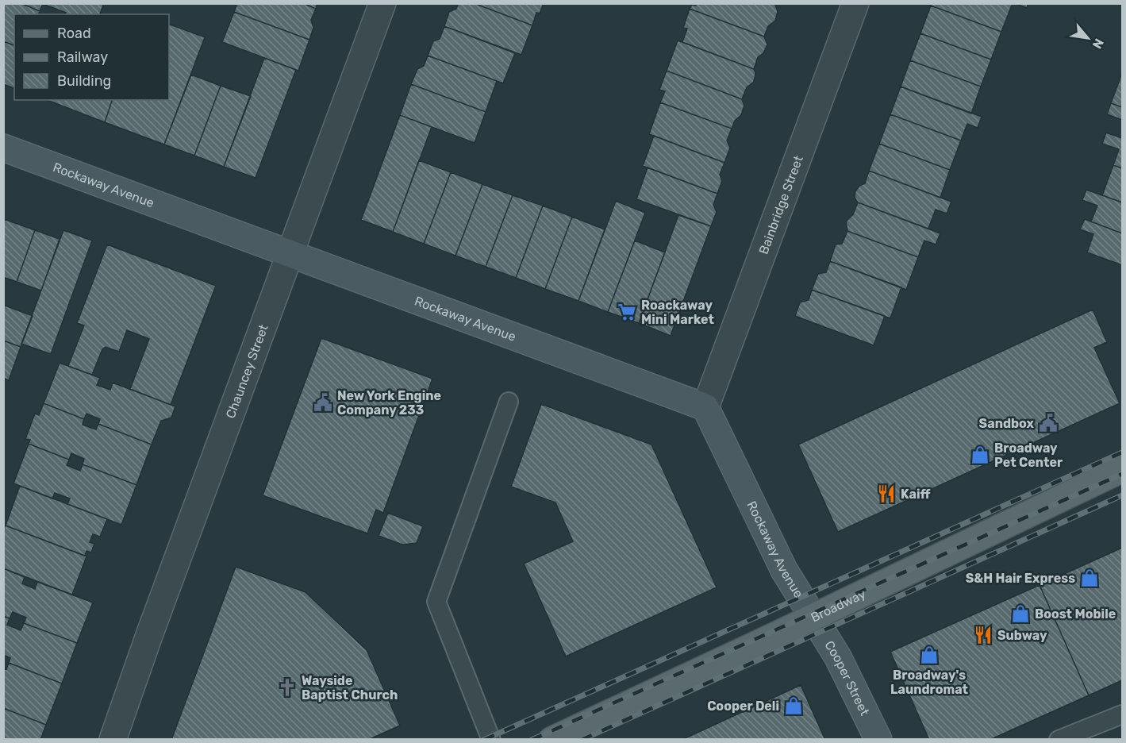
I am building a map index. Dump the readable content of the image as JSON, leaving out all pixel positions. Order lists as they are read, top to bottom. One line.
{"streets":{"main road":["Rockaway Avenue","Broadway","Cooper Street"],"street":["Bainbridge Street","Chauncey Street"]},"crossings":[["Rockaway Avenue","Bainbridge Street"],["Rockaway Avenue","Chauncey Street"],["Rockaway Avenue","Broadway"],["Rockaway Avenue","Cooper Street"],["Broadway","Cooper Street"]],"places":{"supermarket":["Roackaway Mini Market"],"public building":["New York Engine Company 233","Sandbox"],"shop":["Broadway Pet Center","S&H Hair Express","Boost Mobile","Broadway's Laundromat","Cooper Deli"],"restaurant":["Kaiff","Subway"],"church":["Wayside Baptist Church"]},"legend":["Road","Railway","Building"],"north":"bottom right"}
